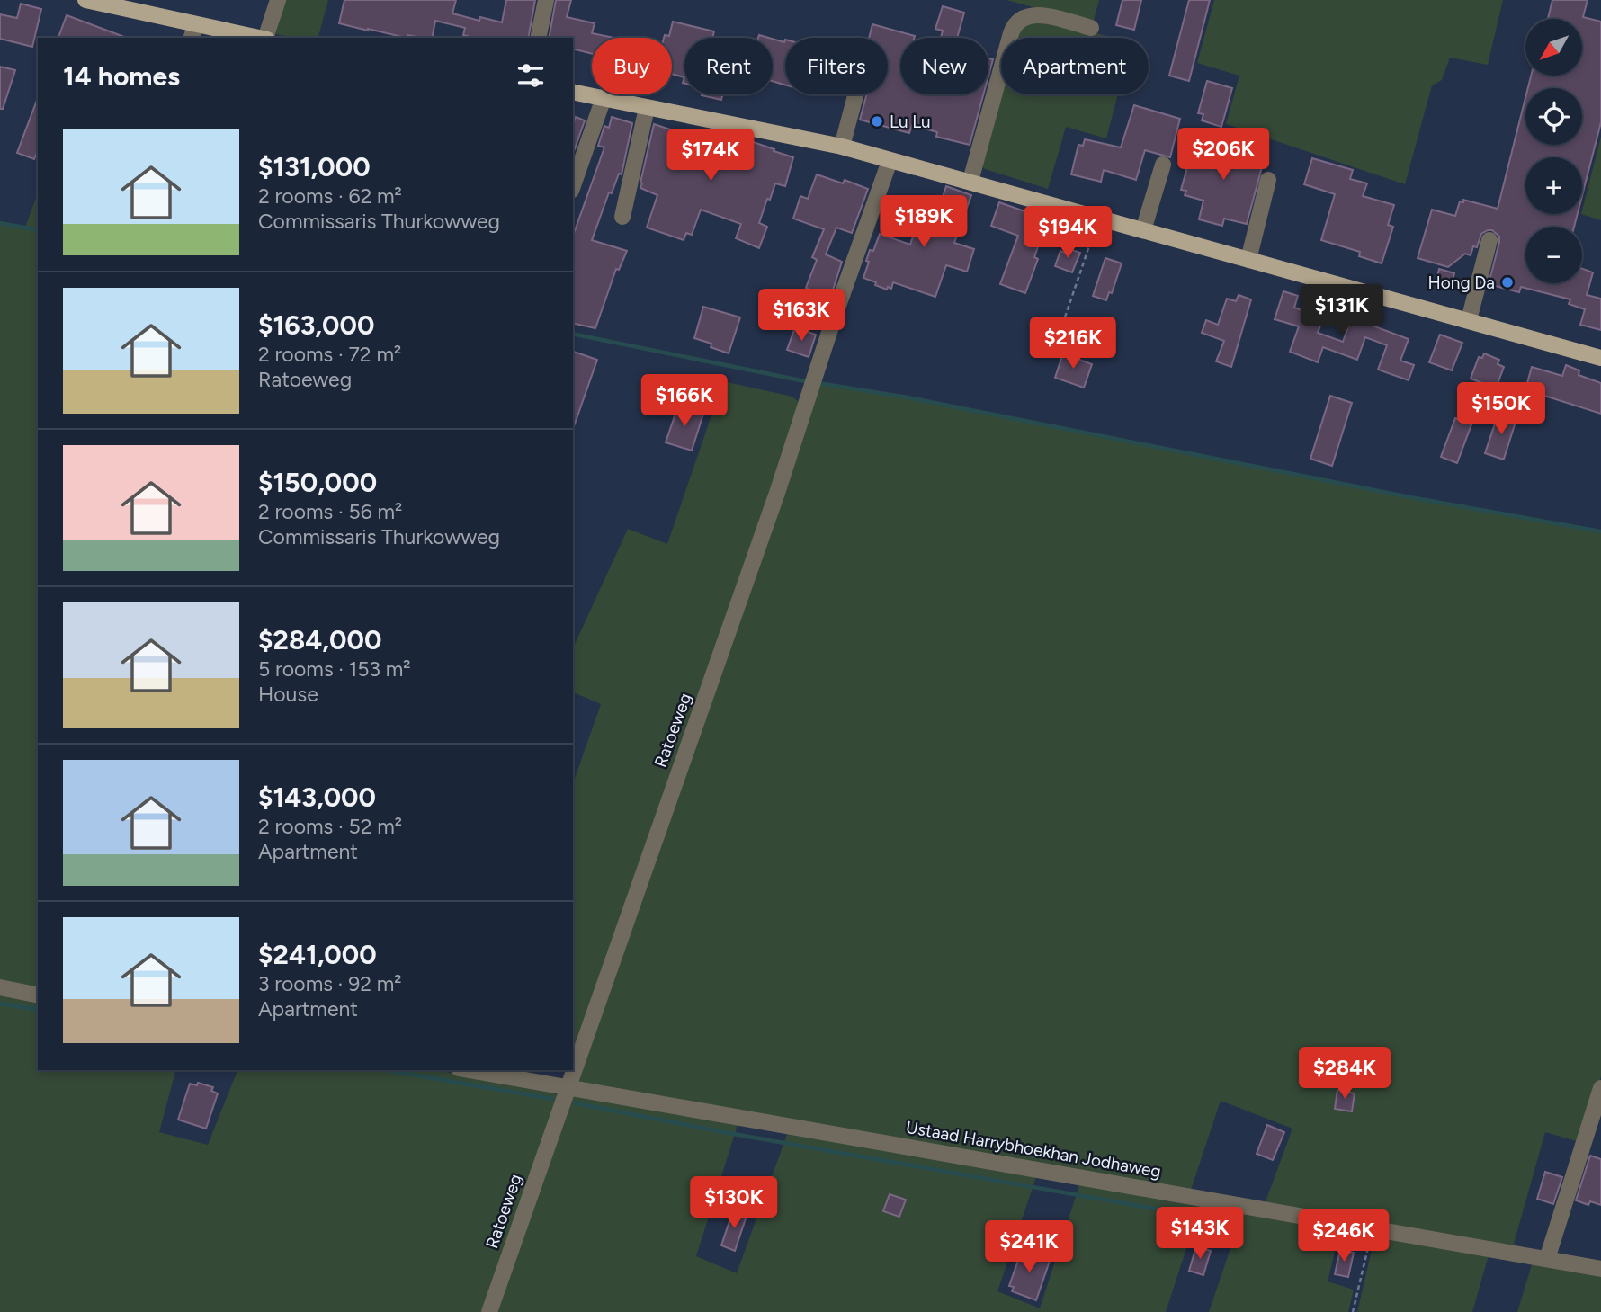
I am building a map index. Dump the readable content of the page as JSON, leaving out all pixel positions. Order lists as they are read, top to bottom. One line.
{"streets":{"street":["Ratoeweg","Ustaad Harrybhoekhan Jodhaweg"]},"crossings":[["Ratoeweg","Ustaad Harrybhoekhan Jodhaweg"]],"places":["Lu Lu","Hong Da"],"north":"bottom left","page":{"map_buttons":["+","−"],"chip":["Buy","Rent","Filters","New","Apartment"],"heading":"14 homes","list":[{"name":"$131,000","note":"2 rooms · 62 m² · Commissaris Thurkowweg"},{"name":"$163,000","note":"2 rooms · 72 m² · Ratoeweg"},{"name":"$150,000","note":"2 rooms · 56 m² · Commissaris Thurkowweg"},{"name":"$284,000","note":"5 rooms · 153 m² · House"},{"name":"$143,000","note":"2 rooms · 52 m² · Apartment"},{"name":"$241,000","note":"3 rooms · 92 m² · Apartment"}],"price":["$206K","$174K","$189K","$194K","$131K","$163K","$216K","$166K","$150K","$284K","$130K","$143K","$246K","$241K"]}}
